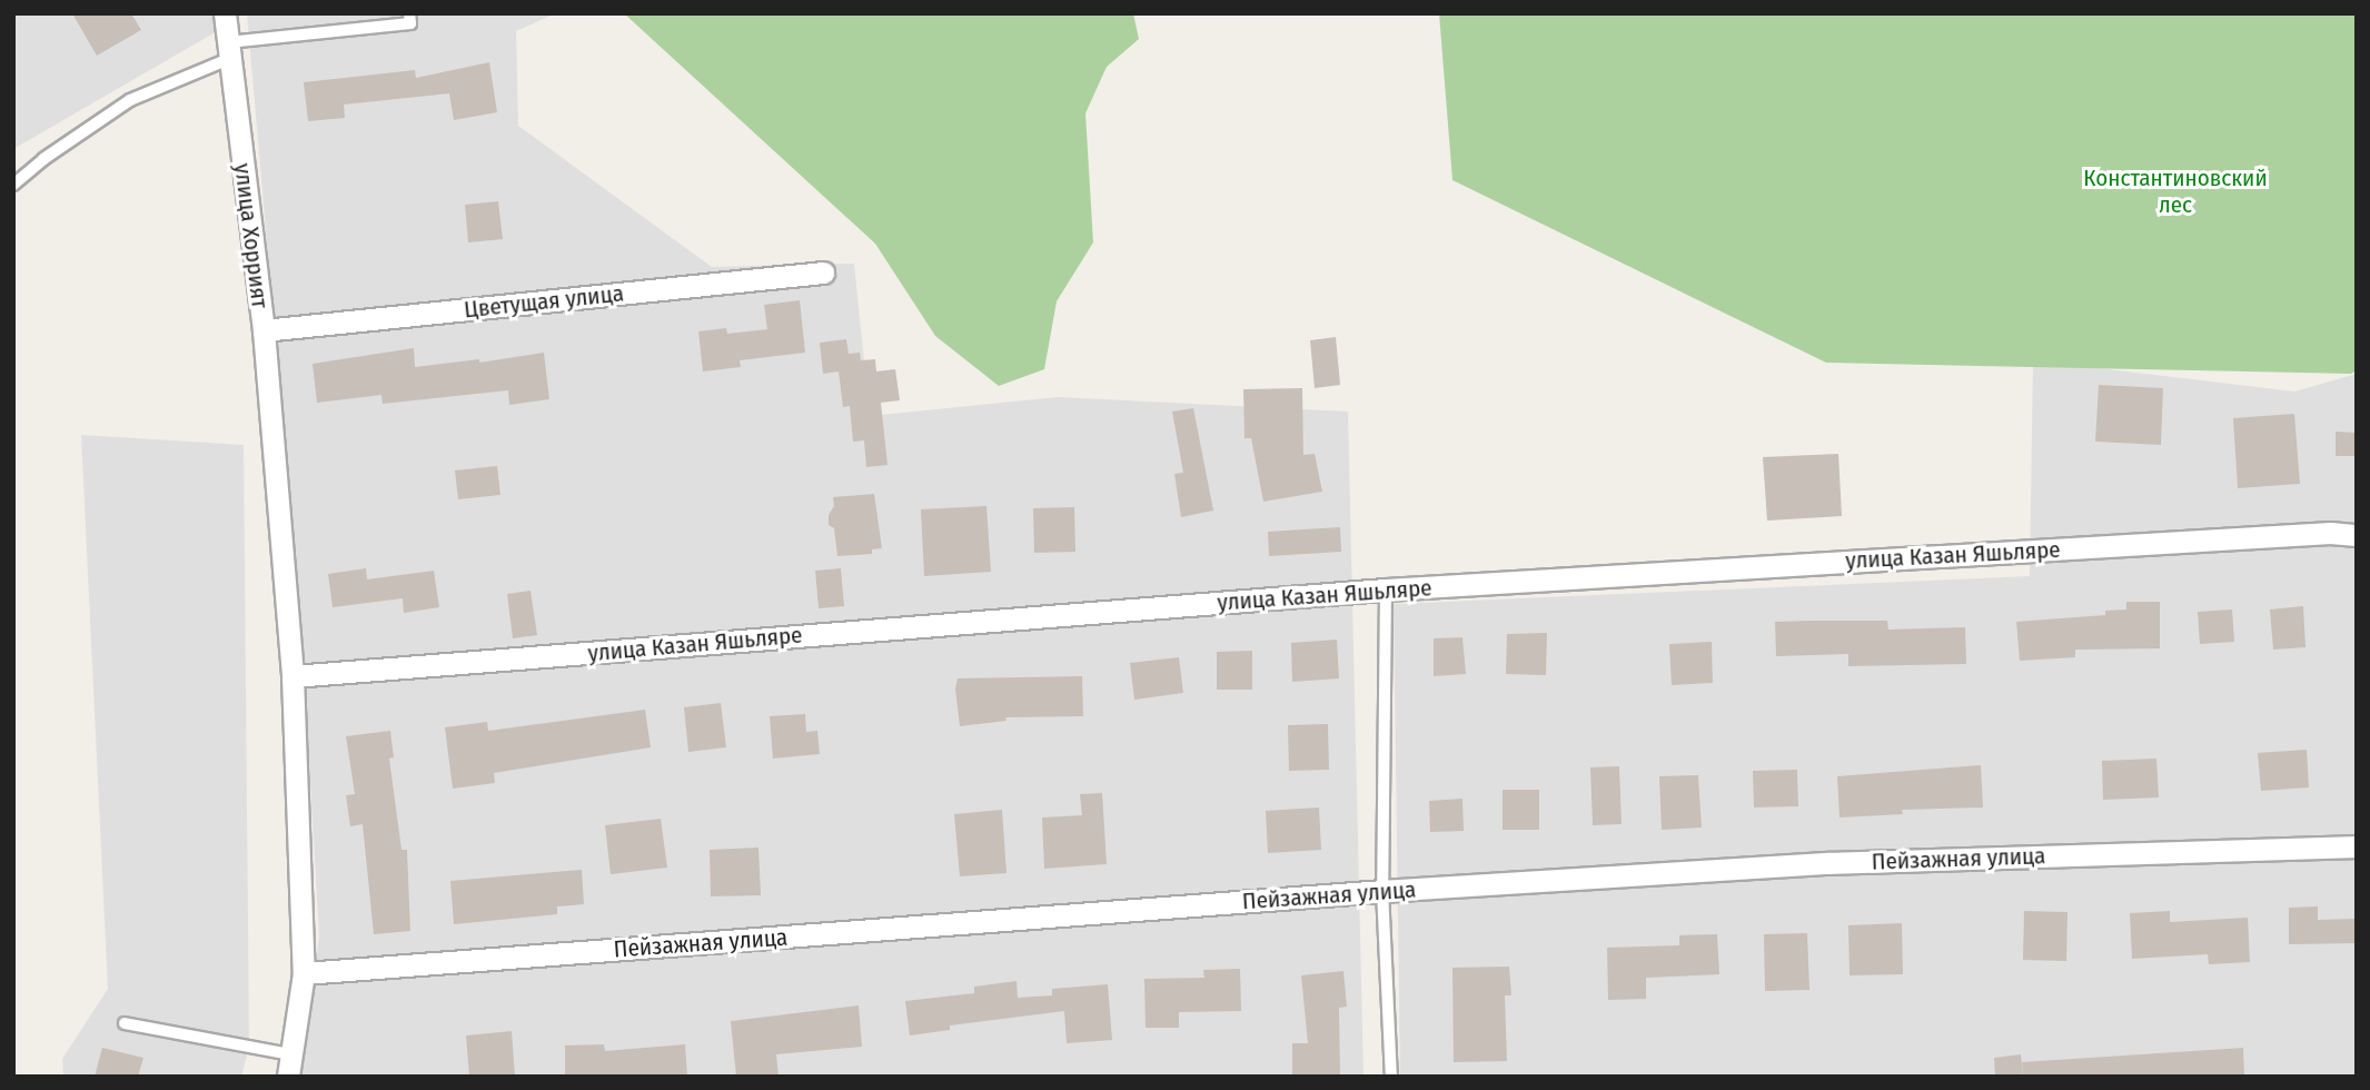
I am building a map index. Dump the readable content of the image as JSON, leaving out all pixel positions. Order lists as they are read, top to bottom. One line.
{"streets":{"street":["улица Хоррият","Цветущая улица","улица Казан Яшьляре","Пейзажная улица"]},"crossings":[["улица Хоррият","Цветущая улица"],["улица Хоррият","улица Казан Яшьляре"]],"parks":["Константиновский лес"]}
